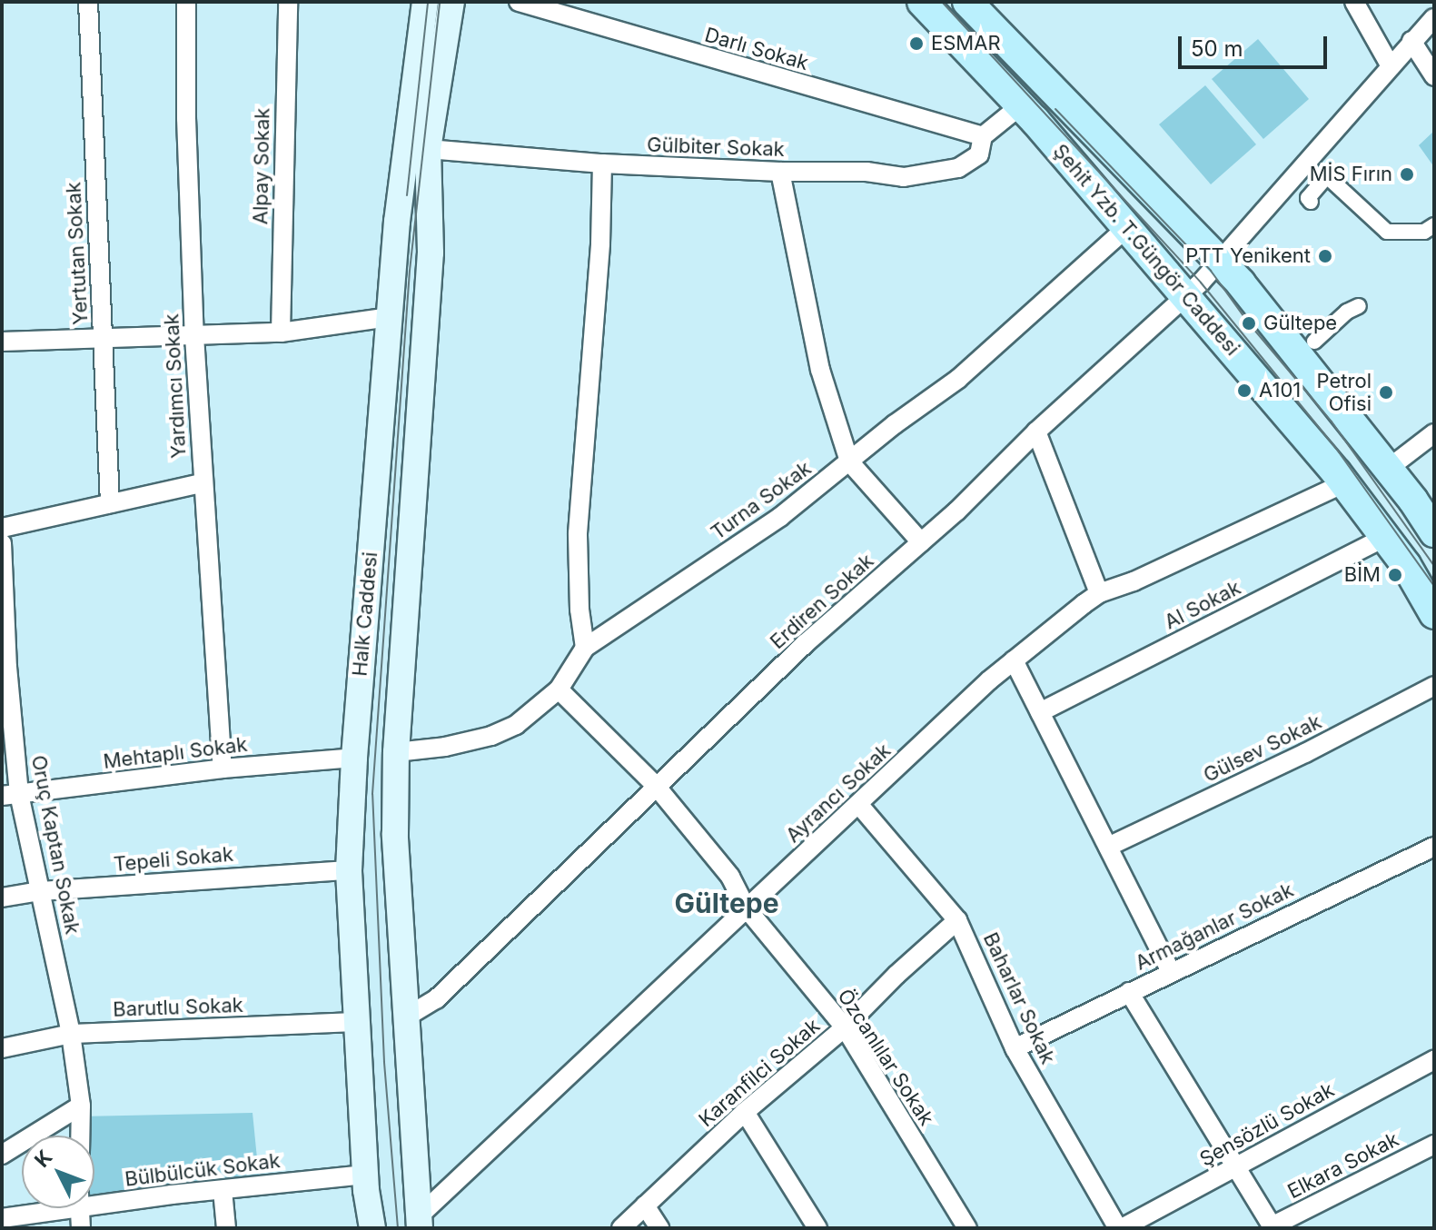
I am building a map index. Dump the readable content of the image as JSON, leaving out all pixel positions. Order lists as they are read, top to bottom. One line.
{"streets":{"main road":["Şehit Yzb. T.Güngör Caddesi","Halk Caddesi"],"street":["Darlı Sokak","Gülbiter Sokak","Alpay Sokak","Yertutan Sokak","Yardımcı Sokak","Turna Sokak","Erdiren Sokak","Al Sokak","Gülsev Sokak","Mehtaplı Sokak","Ayrancı Sokak","Oruç Kaptan Sokak","Tepeli Sokak","Armağanlar Sokak","Baharlar Sokak","Barutlu Sokak","Özcanlılar Sokak","Karanfilci Sokak","Şensözlü Sokak","Elkara Sokak","Bülbülcük Sokak"]},"crossings":[["Darlı Sokak","Gülbiter Sokak"],["Gülbiter Sokak","Şehit Yzb. T.Güngör Caddesi"],["Gülbiter Sokak","Halk Caddesi"],["Şehit Yzb. T.Güngör Caddesi","Turna Sokak"],["Şehit Yzb. T.Güngör Caddesi","Erdiren Sokak"],["Şehit Yzb. T.Güngör Caddesi","Al Sokak"],["Şehit Yzb. T.Güngör Caddesi","Ayrancı Sokak"],["Yardımcı Sokak","Mehtaplı Sokak"],["Turna Sokak","Halk Caddesi"],["Turna Sokak","Özcanlılar Sokak"],["Erdiren Sokak","Halk Caddesi"],["Erdiren Sokak","Özcanlılar Sokak"],["Halk Caddesi","Mehtaplı Sokak"],["Halk Caddesi","Ayrancı Sokak"],["Halk Caddesi","Tepeli Sokak"],["Halk Caddesi","Barutlu Sokak"],["Halk Caddesi","Bülbülcük Sokak"],["Mehtaplı Sokak","Oruç Kaptan Sokak"],["Ayrancı Sokak","Baharlar Sokak"],["Ayrancı Sokak","Özcanlılar Sokak"],["Oruç Kaptan Sokak","Tepeli Sokak"],["Oruç Kaptan Sokak","Barutlu Sokak"],["Armağanlar Sokak","Baharlar Sokak"],["Baharlar Sokak","Karanfilci Sokak"],["Baharlar Sokak","Şensözlü Sokak"],["Özcanlılar Sokak","Karanfilci Sokak"]],"districts":["Gültepe"],"places":["ESMAR","MİS Fırın","PTT Yenikent","Gültepe","A101","Petrol Ofisi","BİM"],"scale_bar":"50 m","north":"top left"}
